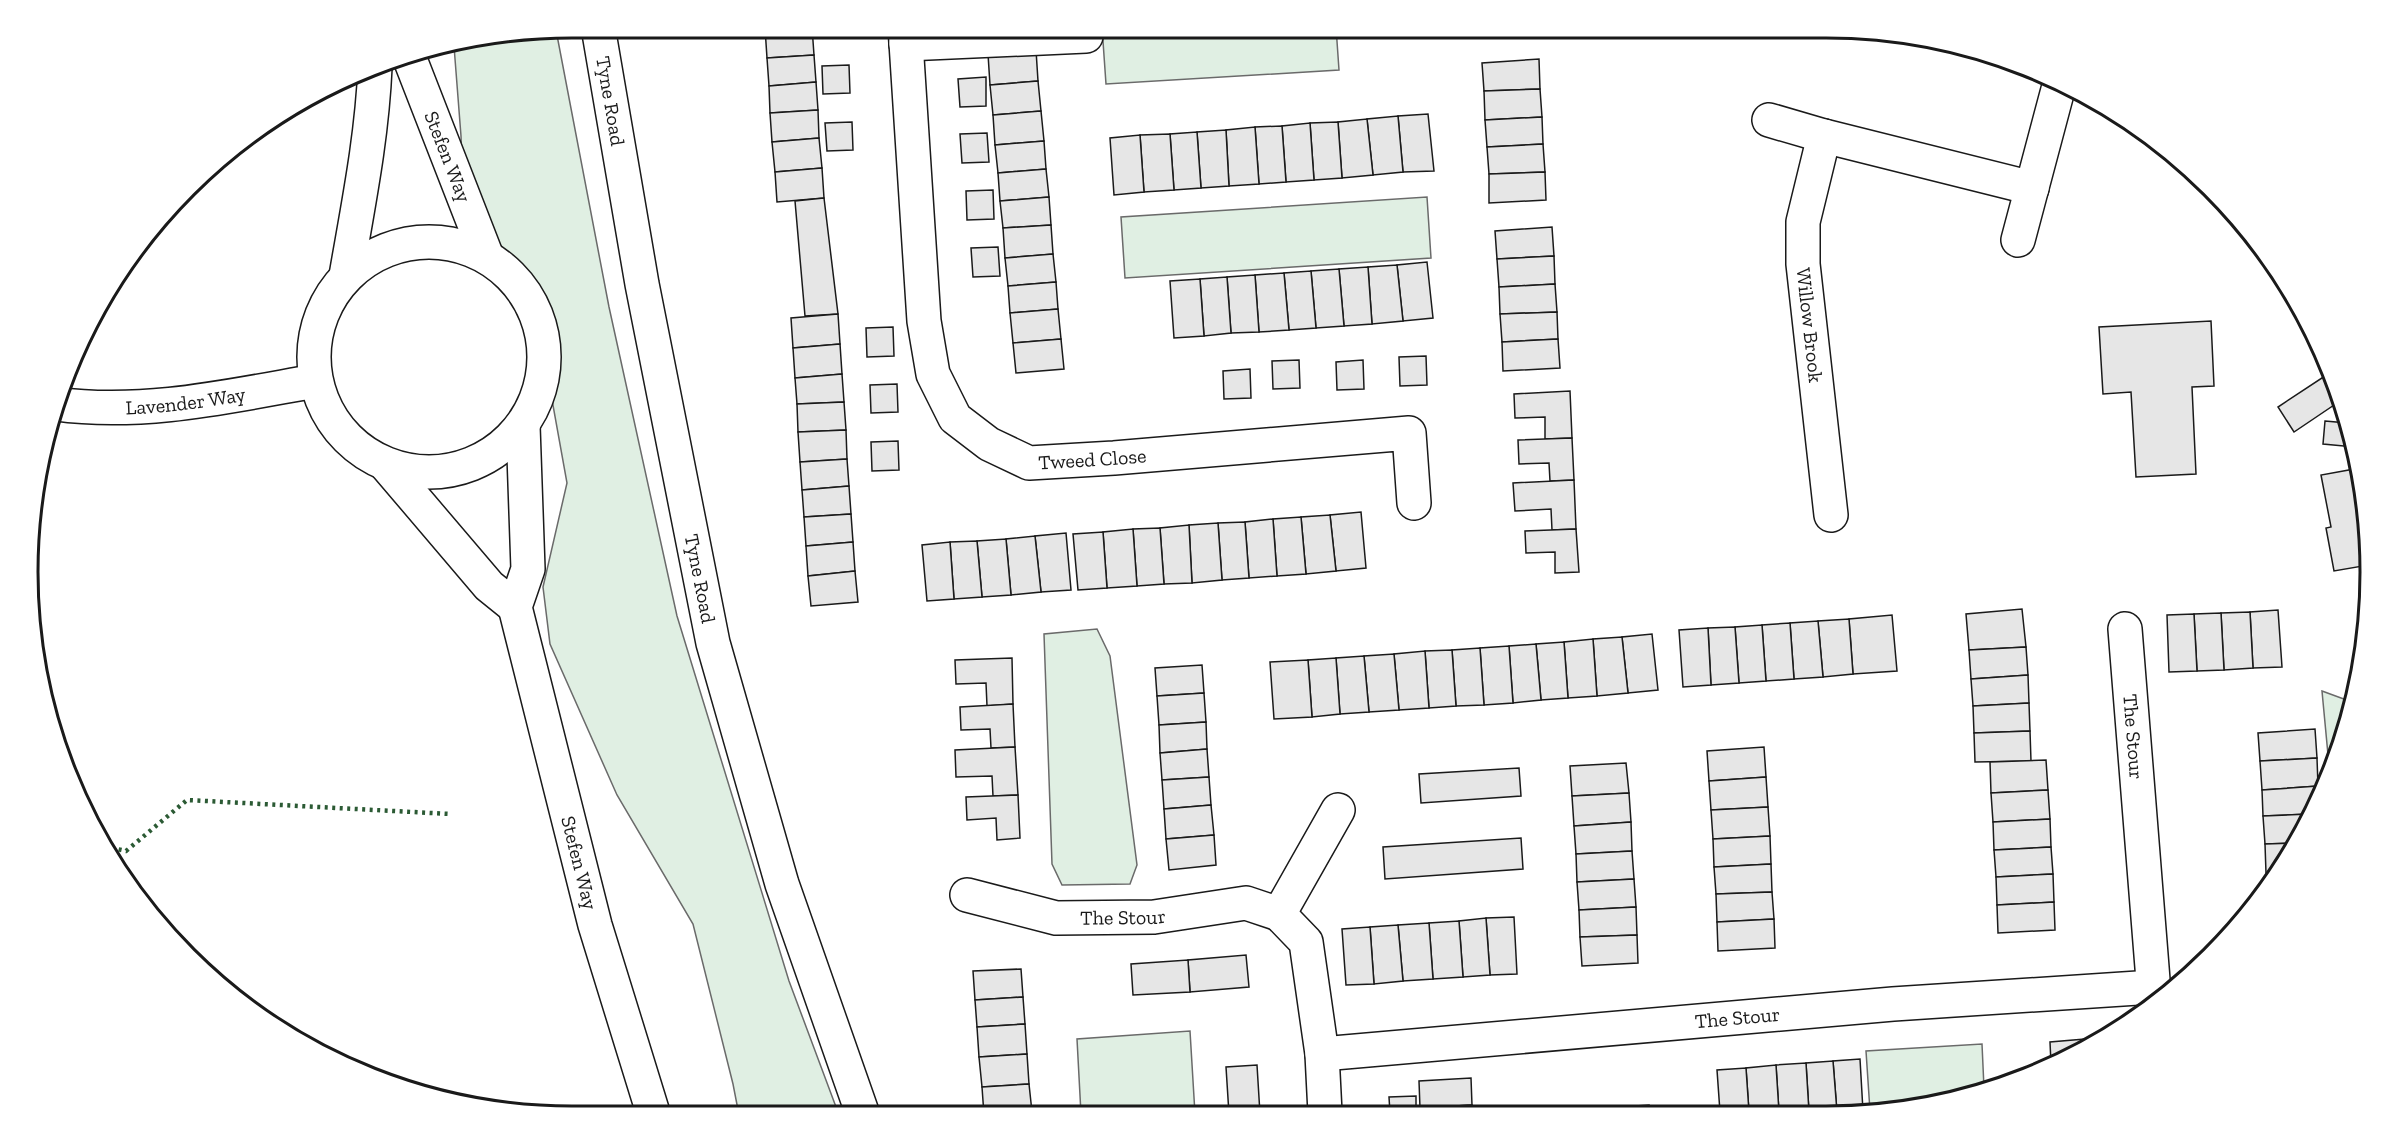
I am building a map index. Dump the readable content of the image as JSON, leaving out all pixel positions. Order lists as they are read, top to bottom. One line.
{"streets":{"main road":["Tyne Road","Stefen Way","Willow Brook","Lavender Way","Tweed Close","The Stour"]}}
